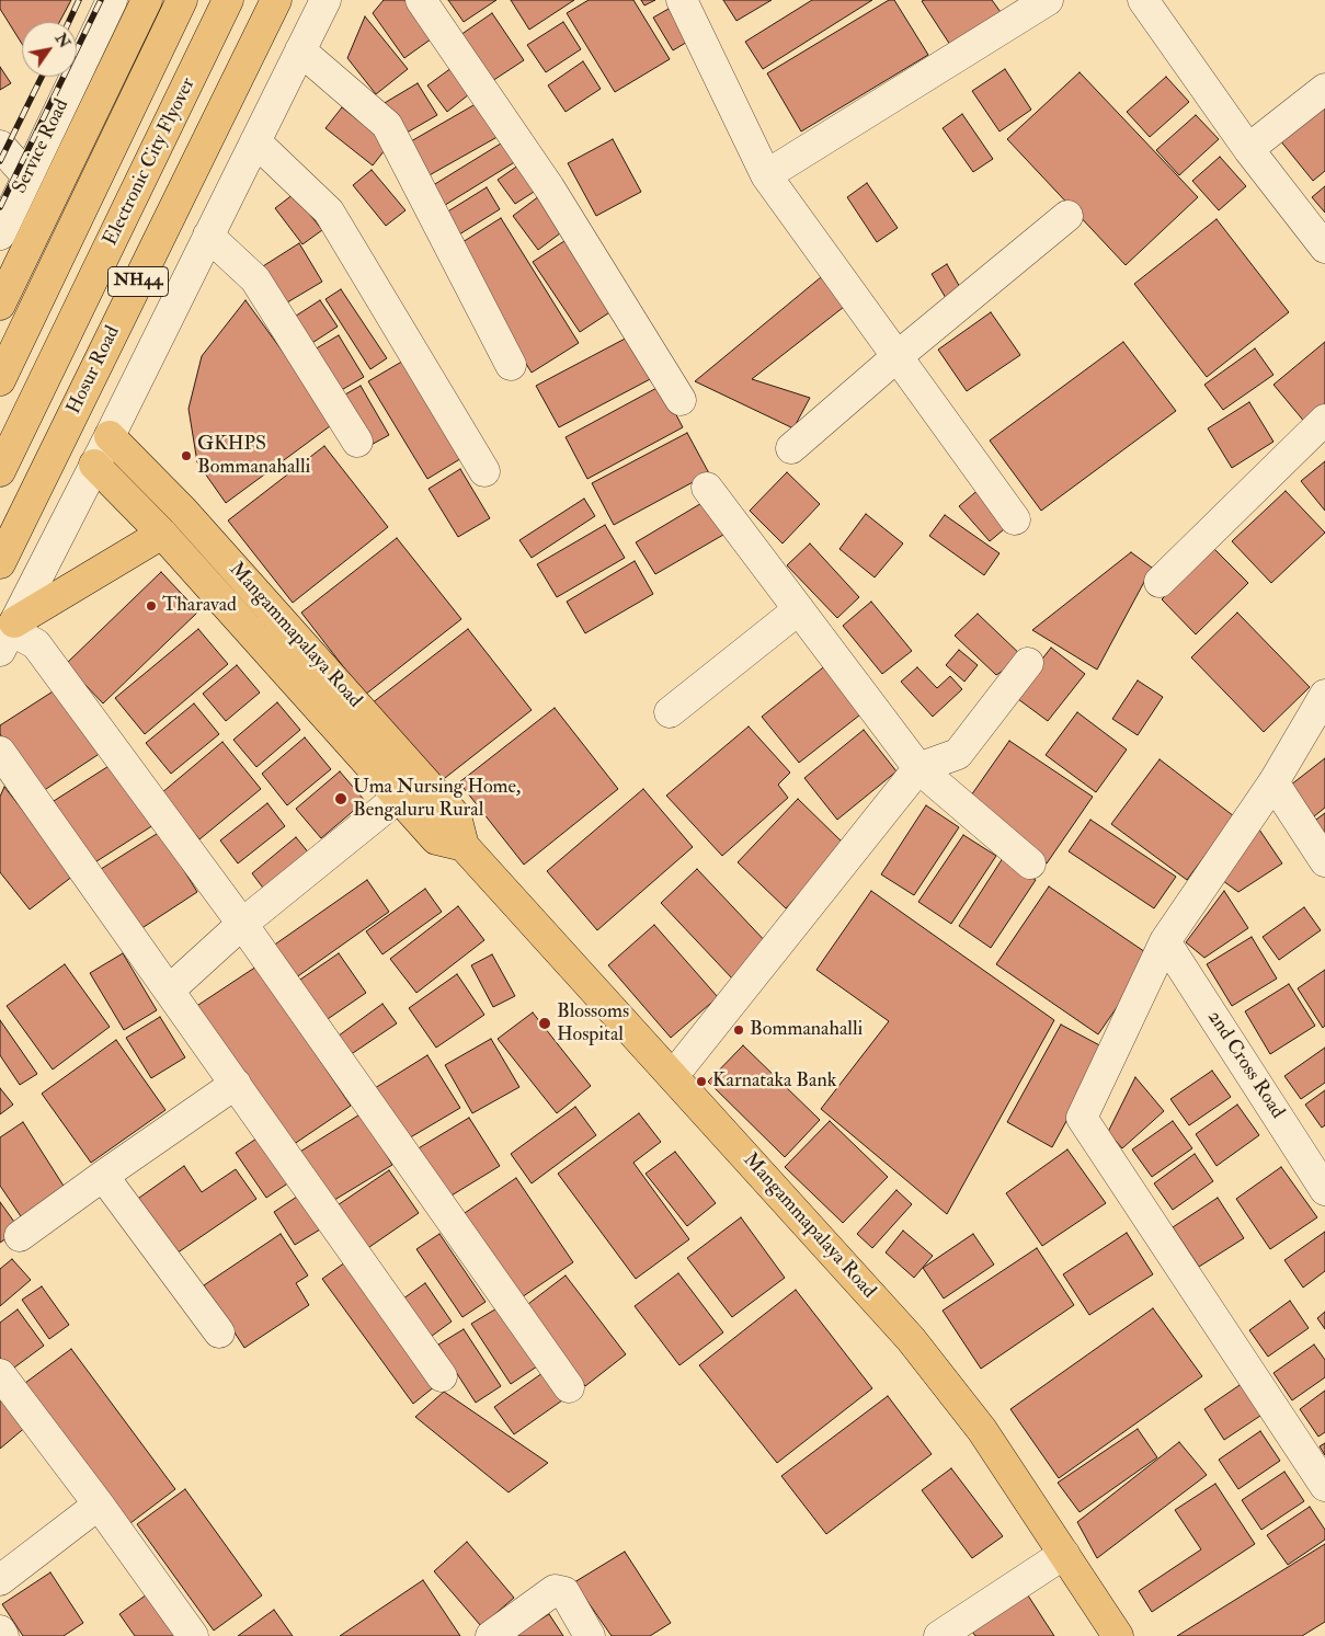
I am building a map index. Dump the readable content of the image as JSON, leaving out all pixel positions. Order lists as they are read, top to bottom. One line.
{"streets":{"main road":["Electronic City Flyover","NH44","Hosur Road","Mangammapalaya Road"],"street":["Service Road","2nd Cross Road"]},"places":["GKHPS Bommanahalli","Tharavad","Uma Nursing Home, Bengaluru Rural","Blossoms Hospital","Bommanahalli","Karnataka Bank"],"north":"top right"}
